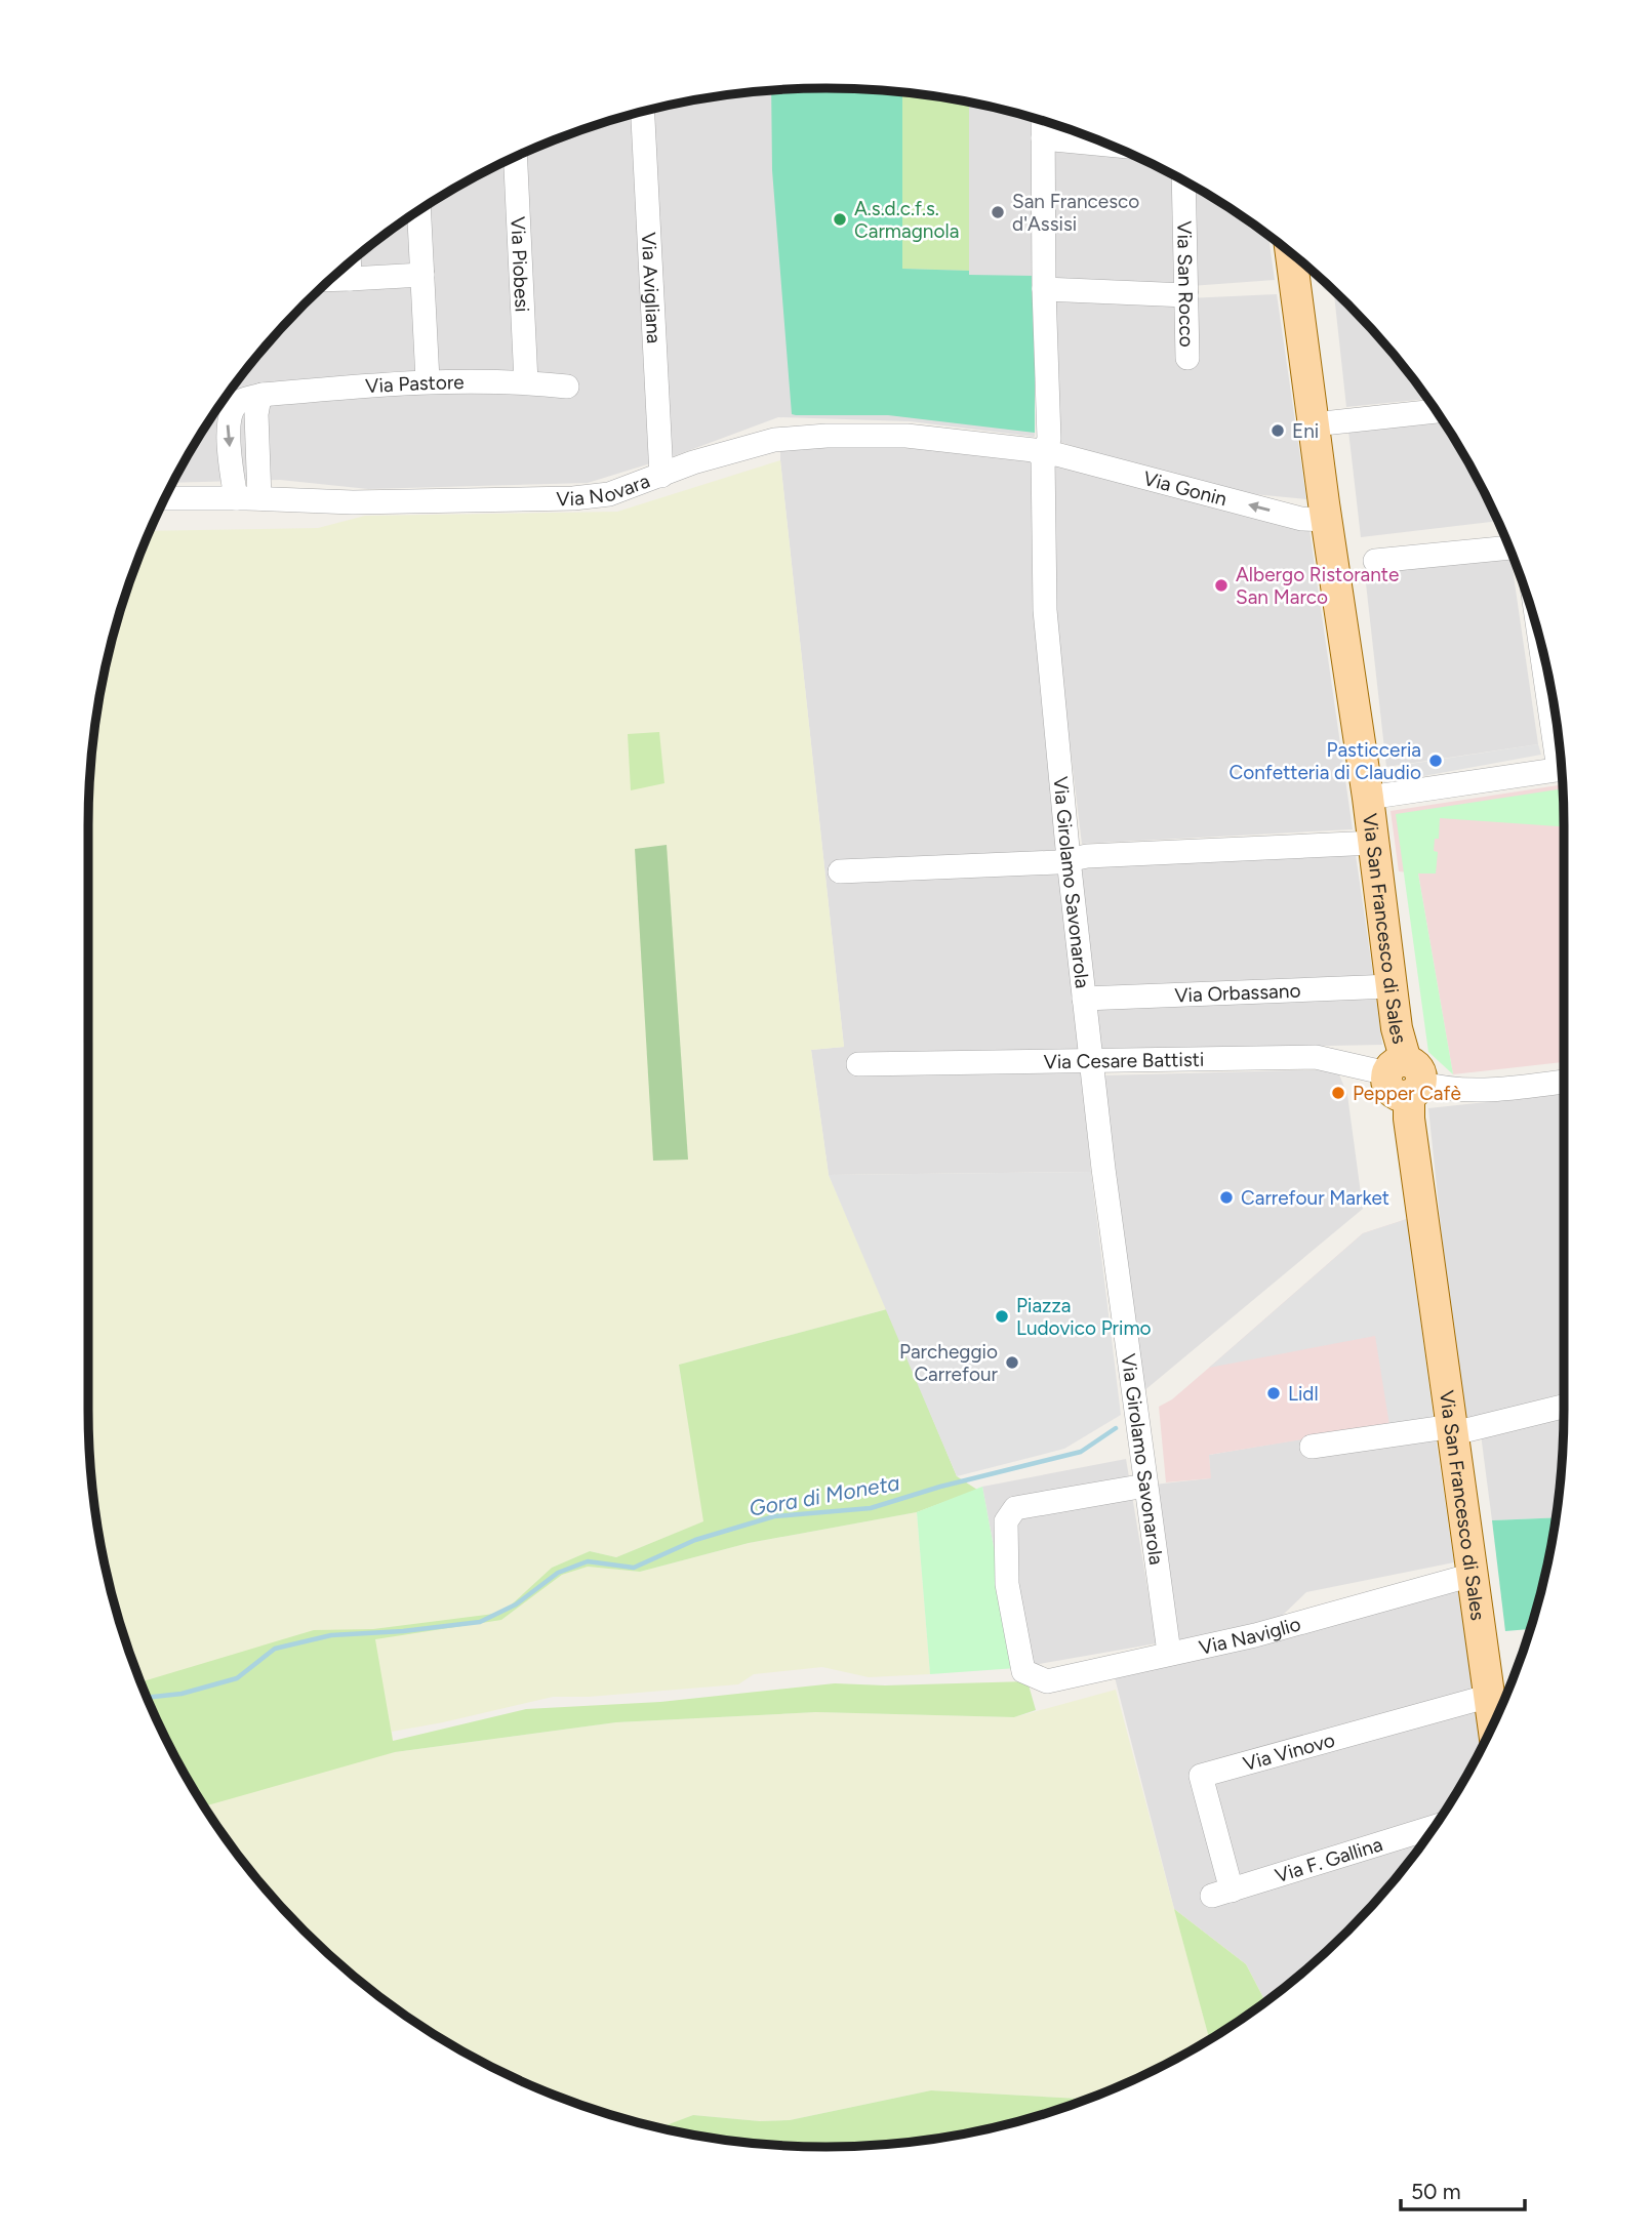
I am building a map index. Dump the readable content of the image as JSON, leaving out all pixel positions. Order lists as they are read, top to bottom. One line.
{"streets":{"main road":["Via San Francesco di Sales"],"street":["Via Piobesi","Via San Rocco","Via Avigliana","Via Pastore","Via Novara","Via Gonin","Via Girolamo Savonarola","Via Orbassano","Via Cesare Battisti","Via Naviglio","Via Vinovo","Via F. Gallina"]},"crossings":[["Via Piobesi","Via Pastore"],["Via Avigliana","Via Novara"],["Via Pastore","Via Novara"],["Via Novara","Via Gonin"],["Via Novara","Via Girolamo Savonarola"],["Via Gonin","Via Girolamo Savonarola"],["Via Gonin","Via San Francesco di Sales"],["Via Girolamo Savonarola","Via Orbassano"],["Via Girolamo Savonarola","Via Cesare Battisti"],["Via Girolamo Savonarola","Via Naviglio"],["Via San Francesco di Sales","Via Orbassano"],["Via San Francesco di Sales","Via Cesare Battisti"],["Via San Francesco di Sales","Via Naviglio"],["Via San Francesco di Sales","Via Vinovo"],["Via Vinovo","Via F. Gallina"]],"water":["Gora di Moneta"],"places":["San Francesco d'Assisi","A.s.d.c.f.s. Carmagnola","Eni","Albergo Ristorante San Marco","Pasticceria Confetteria di Claudio","Pepper Cafè","Carrefour Market","Piazza Ludovico Primo","Parcheggio Carrefour","Lidl"],"scale_bar":"50 m"}
